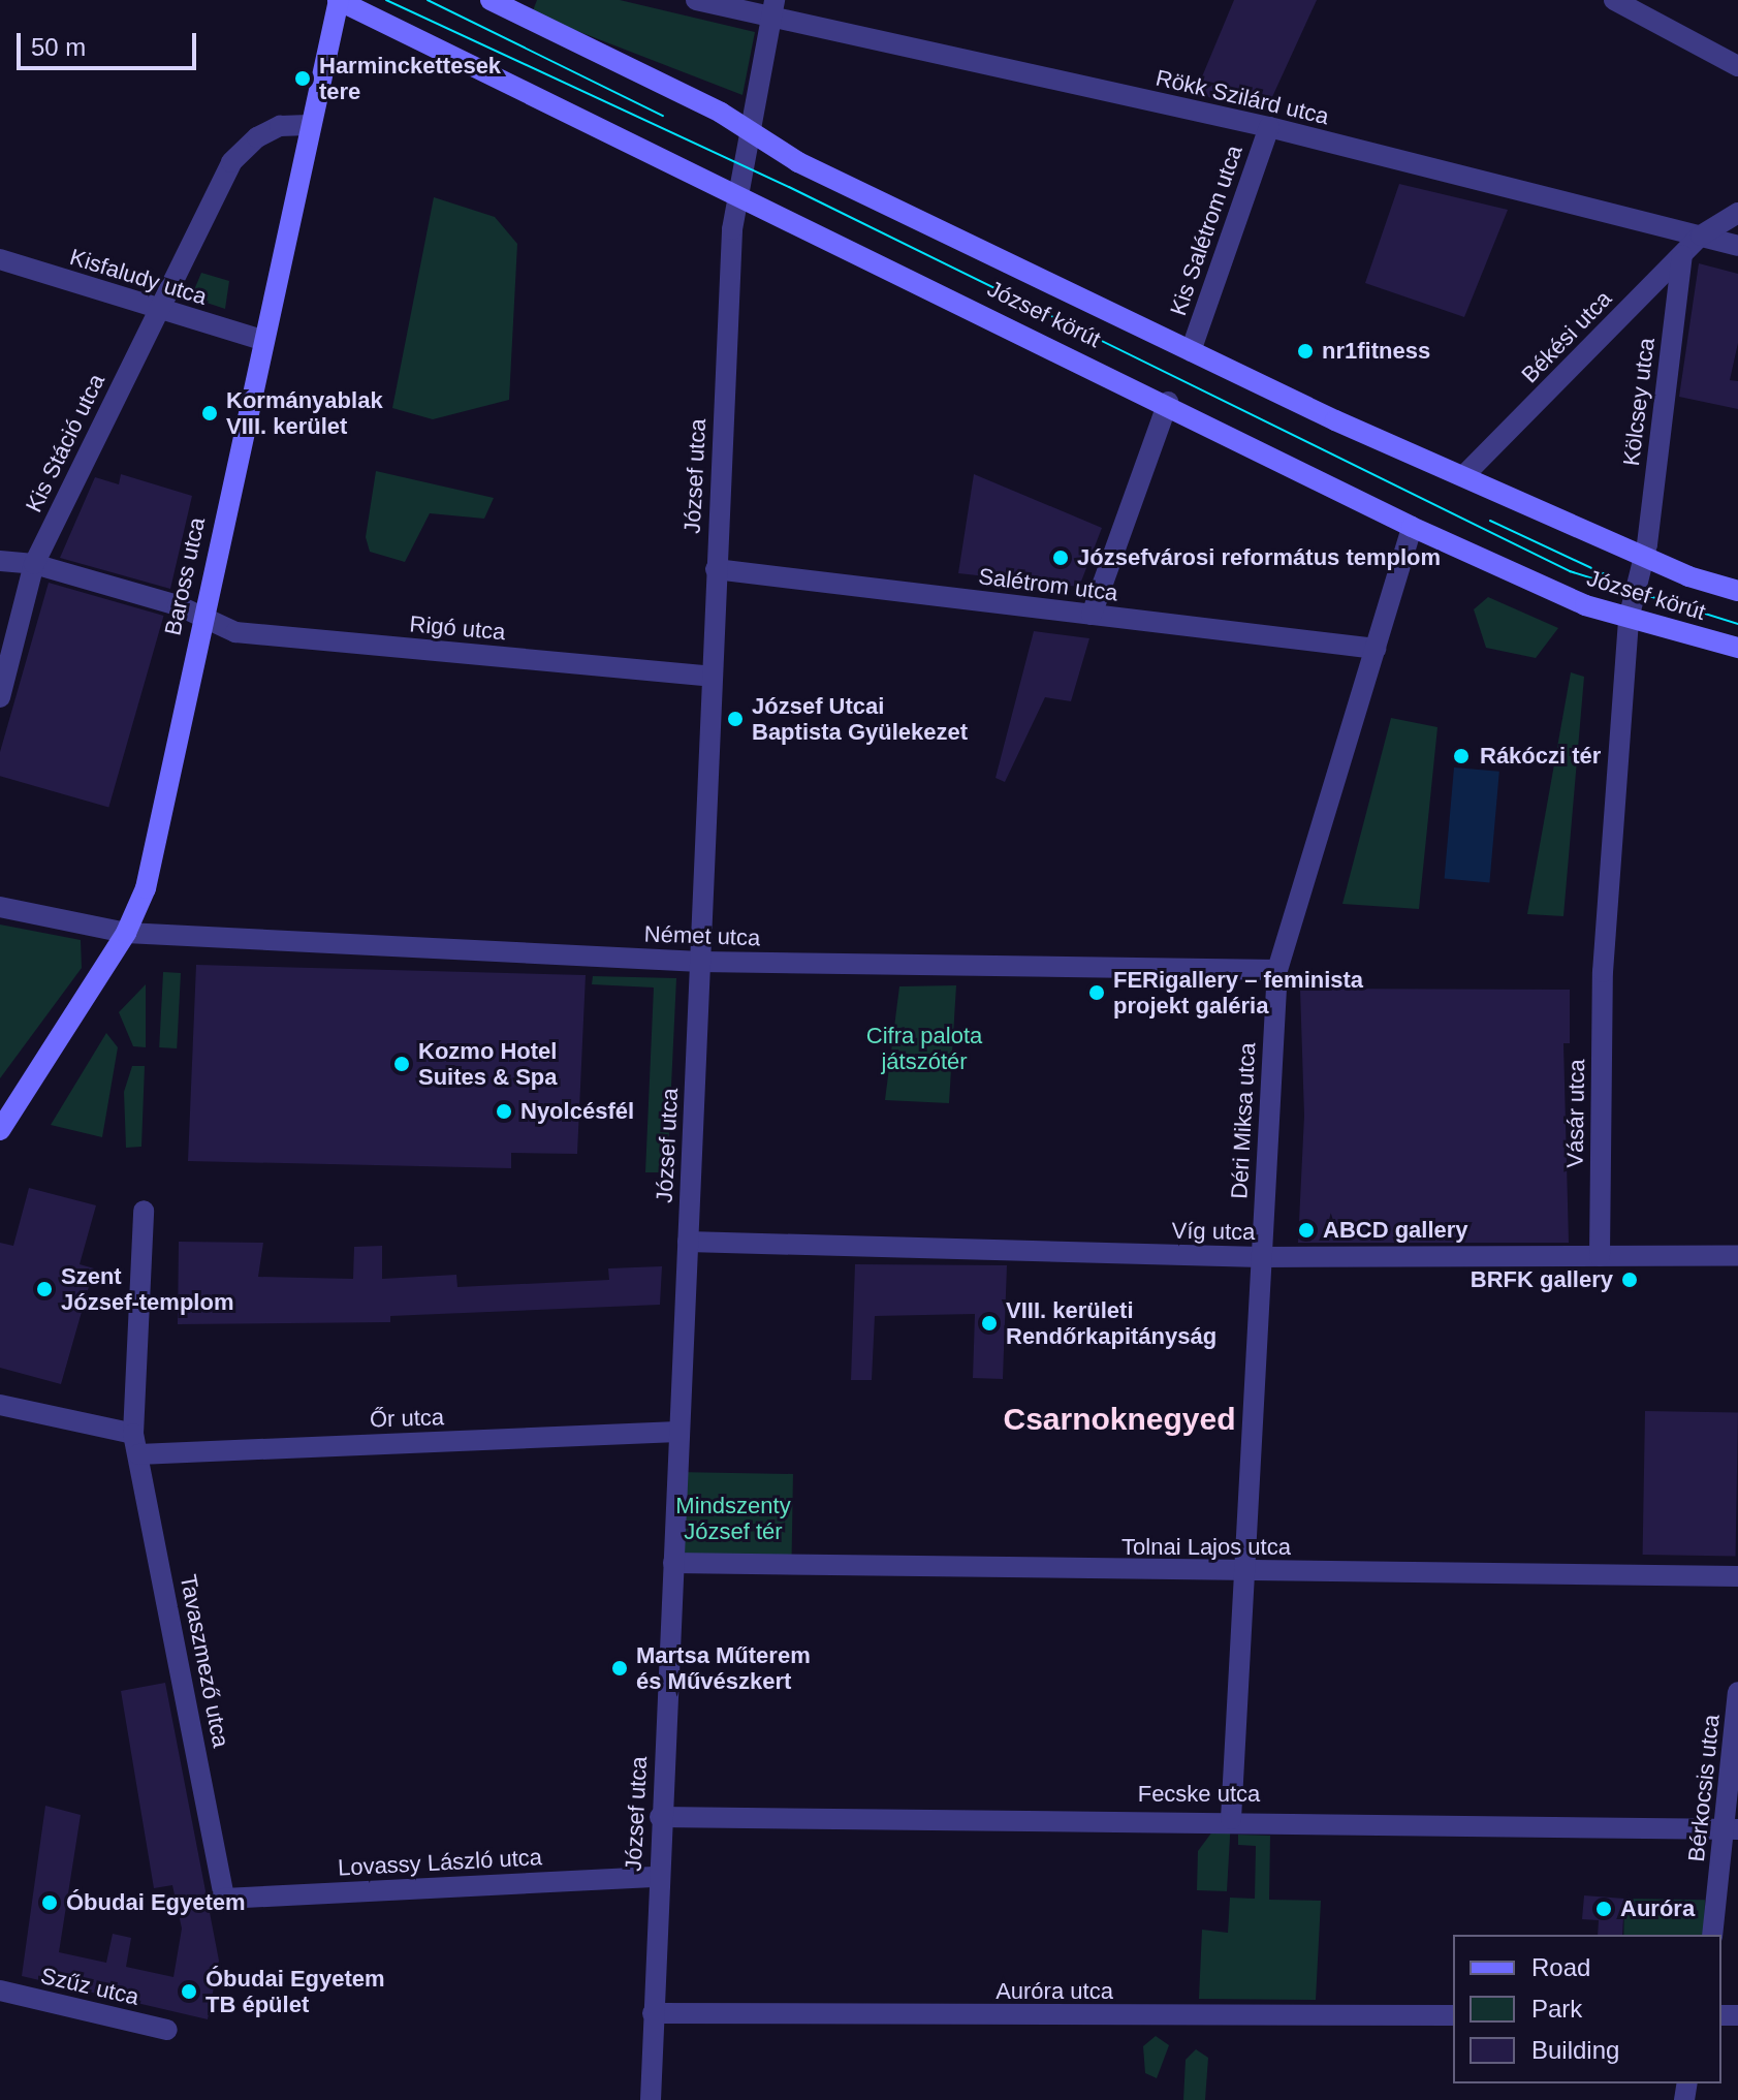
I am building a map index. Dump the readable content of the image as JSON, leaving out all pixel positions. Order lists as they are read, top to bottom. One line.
{"streets":{"main road":["József körút","Baross utca"],"street":["Rökk Szilárd utca","Kis Salétrom utca","Kisfaludy utca","Békési utca","Kölcsey utca","Kis Stáció utca","József utca","Salétrom utca","Rigó utca","Német utca","Vásár utca","Déri Miksa utca","Víg utca","Őr utca","Tolnai Lajos utca","Tavaszmező utca","Bérkocsis utca","Fecske utca","Lovassy László utca","Szűz utca","Auróra utca"]},"crossings":[["Rökk Szilárd utca","Kis Salétrom utca"],["Rökk Szilárd utca","Békési utca"],["Rökk Szilárd utca","József utca"],["Kis Salétrom utca","József körút"],["Kisfaludy utca","Kis Stáció utca"],["Kisfaludy utca","Baross utca"],["József körút","Békési utca"],["József körút","Kölcsey utca"],["József körút","József utca"],["József körút","Baross utca"],["József körút","Vásár utca"],["Békési utca","Kölcsey utca"],["Kölcsey utca","Vásár utca"],["Kis Stáció utca","Rigó utca"],["József utca","Salétrom utca"],["József utca","Rigó utca"],["József utca","Német utca"],["József utca","Víg utca"],["József utca","Őr utca"],["József utca","Tolnai Lajos utca"],["József utca","Fecske utca"],["József utca","Lovassy László utca"],["József utca","Auróra utca"],["Baross utca","Rigó utca"],["Baross utca","Német utca"],["Német utca","Déri Miksa utca"],["Vásár utca","Víg utca"],["Déri Miksa utca","Víg utca"],["Déri Miksa utca","Tolnai Lajos utca"],["Déri Miksa utca","Fecske utca"],["Őr utca","Tavaszmező utca"],["Tavaszmező utca","Lovassy László utca"],["Bérkocsis utca","Fecske utca"]],"districts":["Csarnoknegyed"],"parks":["Cifra palota játszótér","Mindszenty József tér"],"places":["Harminckettesek tere","nr1fitness","Kormányablak VIII. kerület","Józsefvárosi református templom","József Utcai Baptista Gyülekezet","Rákóczi tér","FERigallery – feminista projekt galéria","Kozmo Hotel Suites & Spa","Nyolcésfél","ABCD gallery","BRFK gallery","Szent József-templom","VIII. kerületi Rendőrkapitányság","Martsa Műterem és Művészkert","Óbudai Egyetem","Auróra","Óbudai Egyetem TB épület"],"legend":["Road","Park","Building"],"scale_bar":"50 m"}
